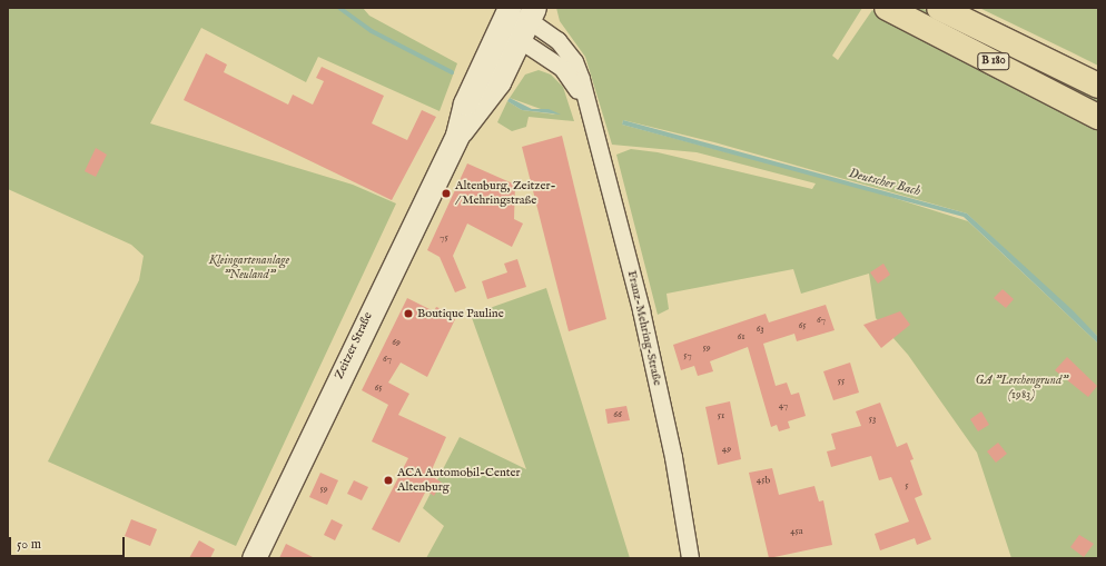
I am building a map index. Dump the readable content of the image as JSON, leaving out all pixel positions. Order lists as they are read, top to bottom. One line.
{"streets":{"main road":["B 180","Zeitzer Straße"],"street":["Franz-Mehring-Straße"]},"crossings":[["Franz-Mehring-Straße","Zeitzer Straße"]],"water":["Deutscher Bach"],"parks":["Kleingartenanlage \"Neuland\"","GA \"Lerchengrund\" (1983)"],"places":["Altenburg, Zeitzer- / Mehringstraße","Boutique Pauline","ACA Automobil-Center Altenburg"],"house_numbers":["75","67","65","63","61","69","59","57","67","55","65","47","66","51","53","49","45b","5","59","45a"],"scale_bar":"50 m"}
